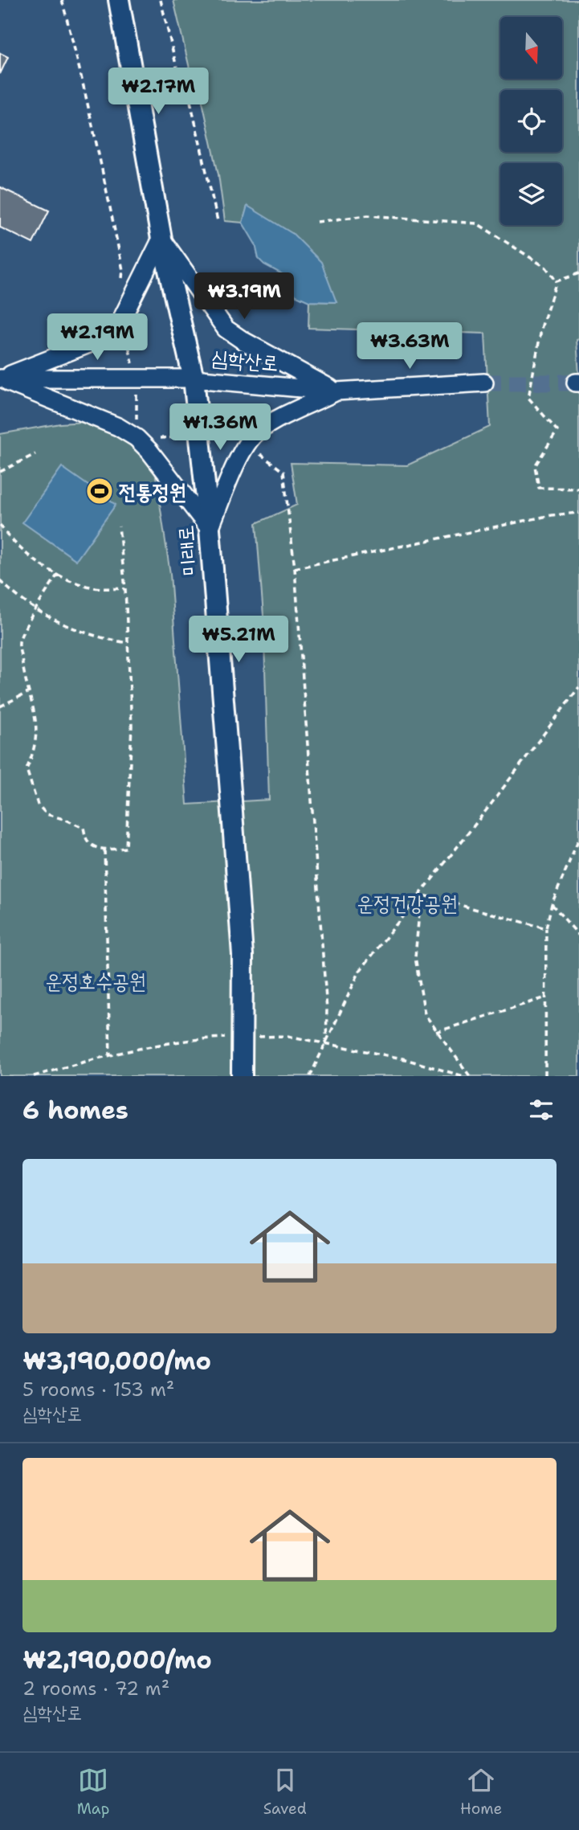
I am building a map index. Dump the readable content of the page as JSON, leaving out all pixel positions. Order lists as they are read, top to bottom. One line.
{"streets":{"main road":["미래로"],"street":["심학산로"]},"crossings":[["심학산로","미래로"]],"parks":["운정건강공원","운정호수공원"],"places":{"sports":["전통정원"]},"north":"bottom","page":{"price":["₩2.17M","₩3.19M","₩2.19M","₩3.63M","₩1.36M","₩5.21M"],"heading":"6 homes","list":[{"name":"₩3,190,000/mo","note":"5 rooms · 153 m² · 심학산로"},{"name":"₩2,190,000/mo","note":"2 rooms · 72 m² · 심학산로"}],"tabs":["Map","Saved","Home"]}}
